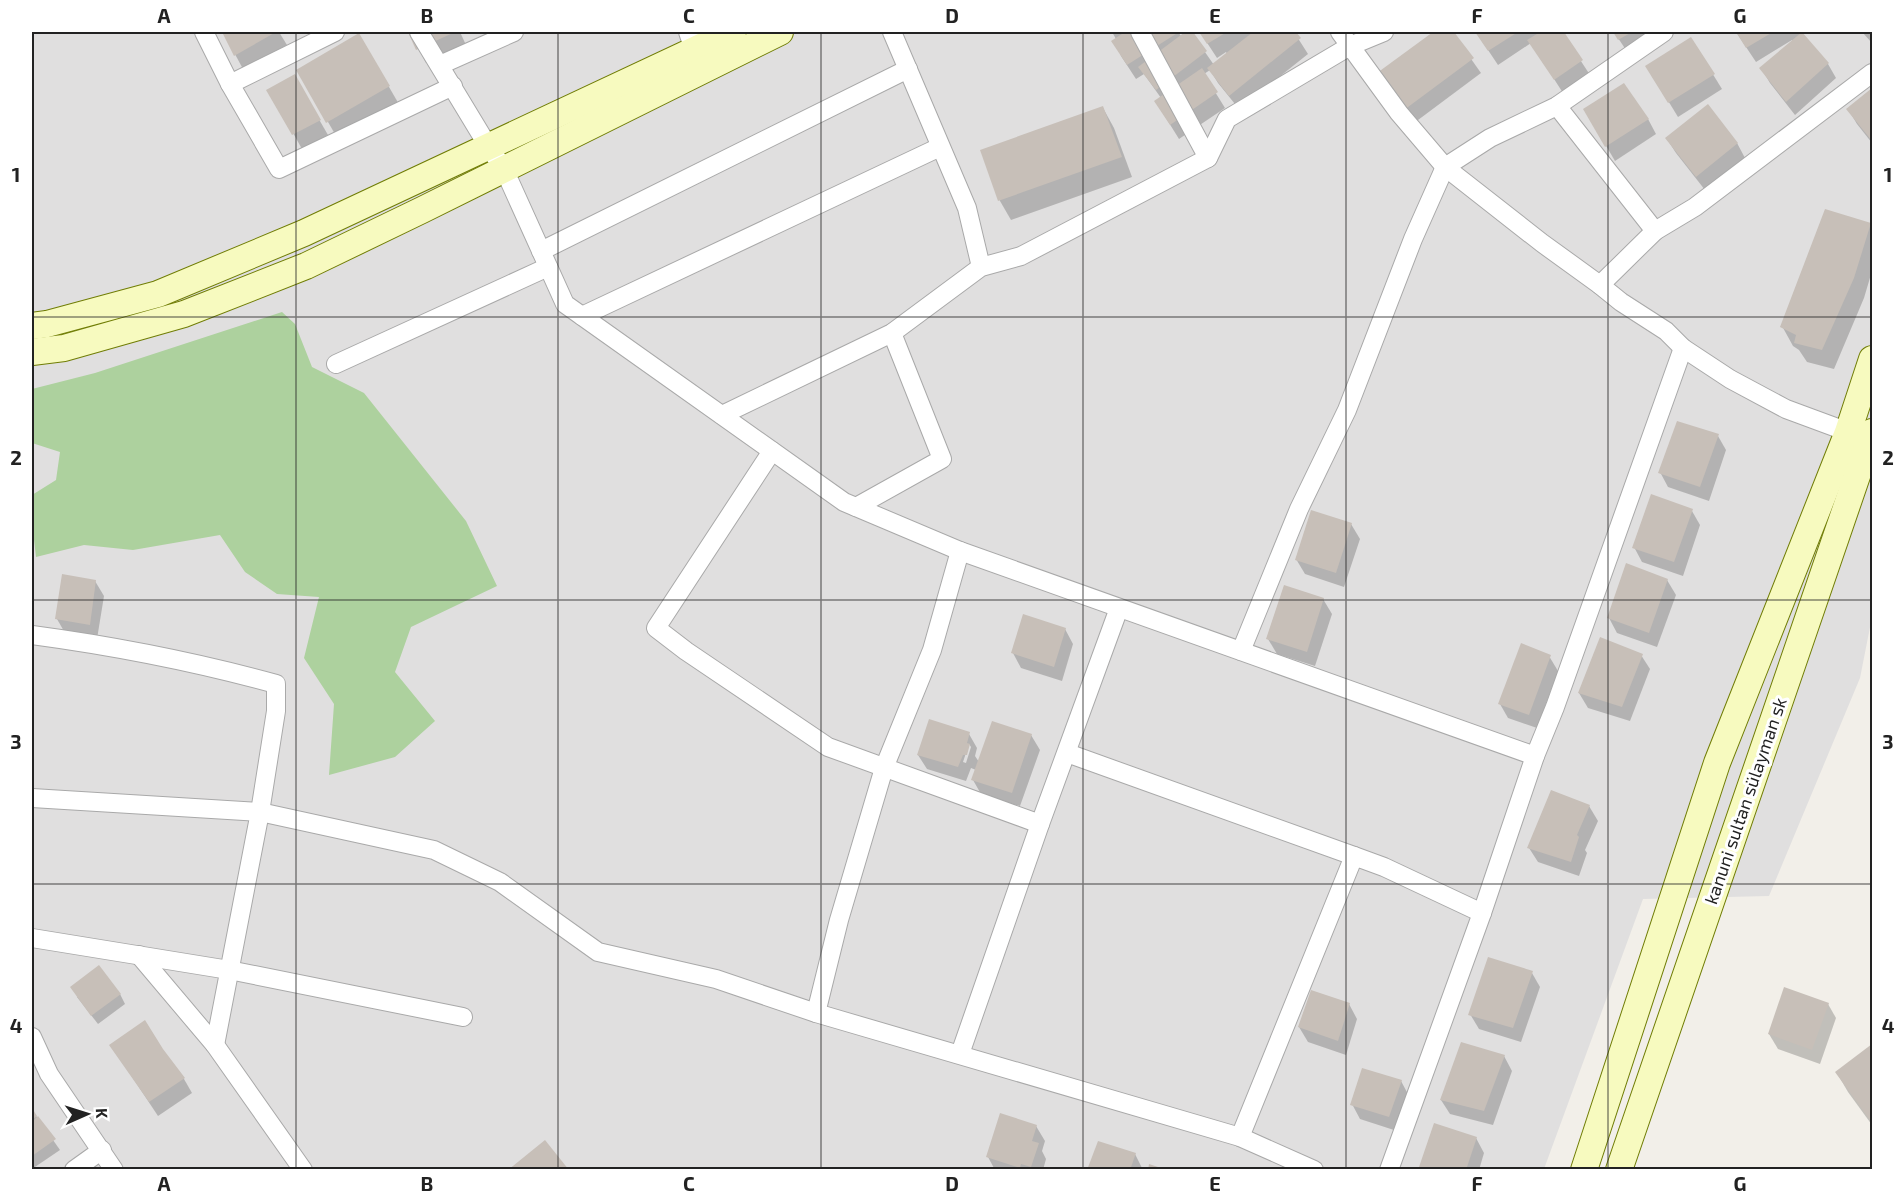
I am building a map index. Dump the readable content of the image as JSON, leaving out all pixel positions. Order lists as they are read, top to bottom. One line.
{"streets":{"main road":["kanuni sultan sülayman sk"]},"north":"right","grid":{"columns":["A","B","C","D","E","F","G"],"rows":["1","2","3","4"]}}
